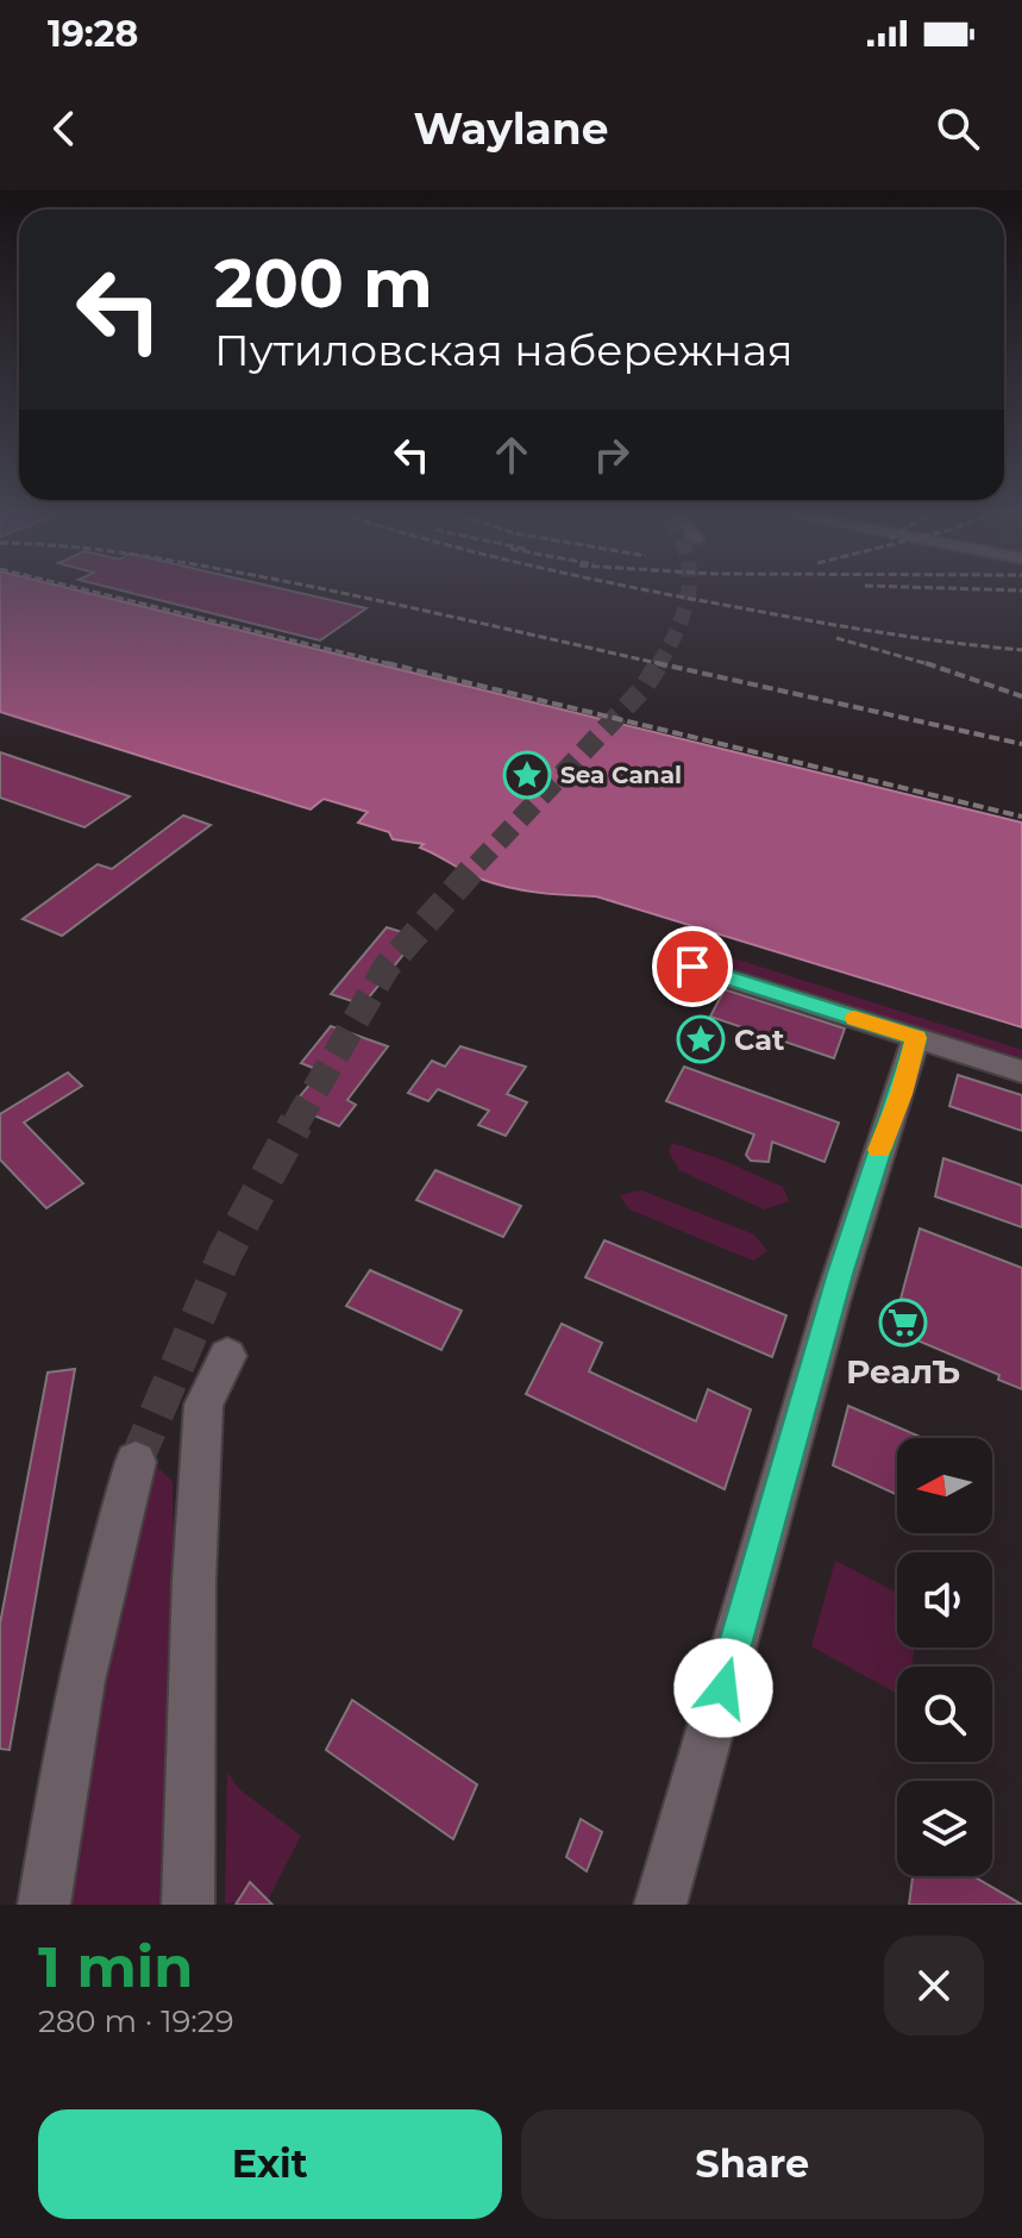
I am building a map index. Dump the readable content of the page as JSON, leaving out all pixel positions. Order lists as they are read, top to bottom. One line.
{"places":{"place":["Sea Canal","Cat"],"supermarket":["РеалЪ"]},"north":"left","page":{"status":"19:28","header":"Waylane","turn":["200 m","Путиловская набережная"],"heading":["1 min","280 m · 19:29"],"buttons":["Exit","Share"]}}
